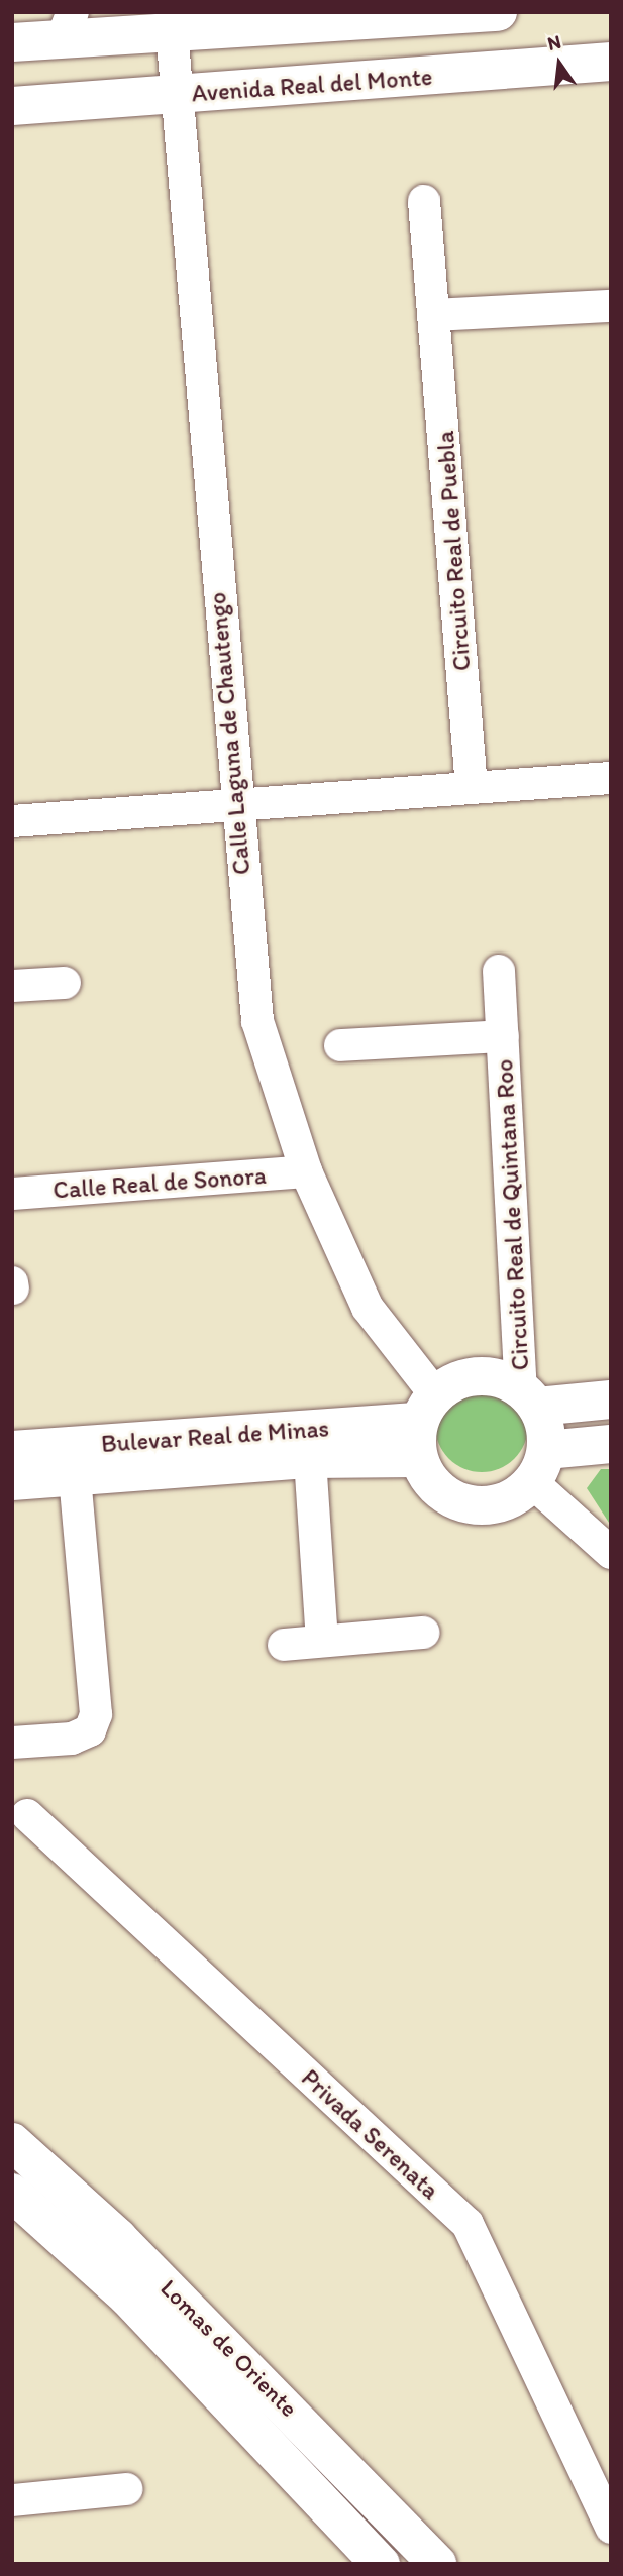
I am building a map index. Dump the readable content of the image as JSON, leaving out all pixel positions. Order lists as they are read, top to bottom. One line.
{"streets":{"street":["Avenida Real del Monte","Circuito Real de Puebla","Calle Laguna de Chautengo","Calle Real de Sonora","Circuito Real de Quintana Roo","Bulevar Real de Minas","Privada Serenata","Lomas de Oriente"]},"crossings":[["Avenida Real del Monte","Calle Laguna de Chautengo"],["Calle Laguna de Chautengo","Calle Real de Sonora"],["Calle Laguna de Chautengo","Circuito Real de Quintana Roo"],["Calle Laguna de Chautengo","Bulevar Real de Minas"],["Circuito Real de Quintana Roo","Bulevar Real de Minas"]],"north":"top"}
